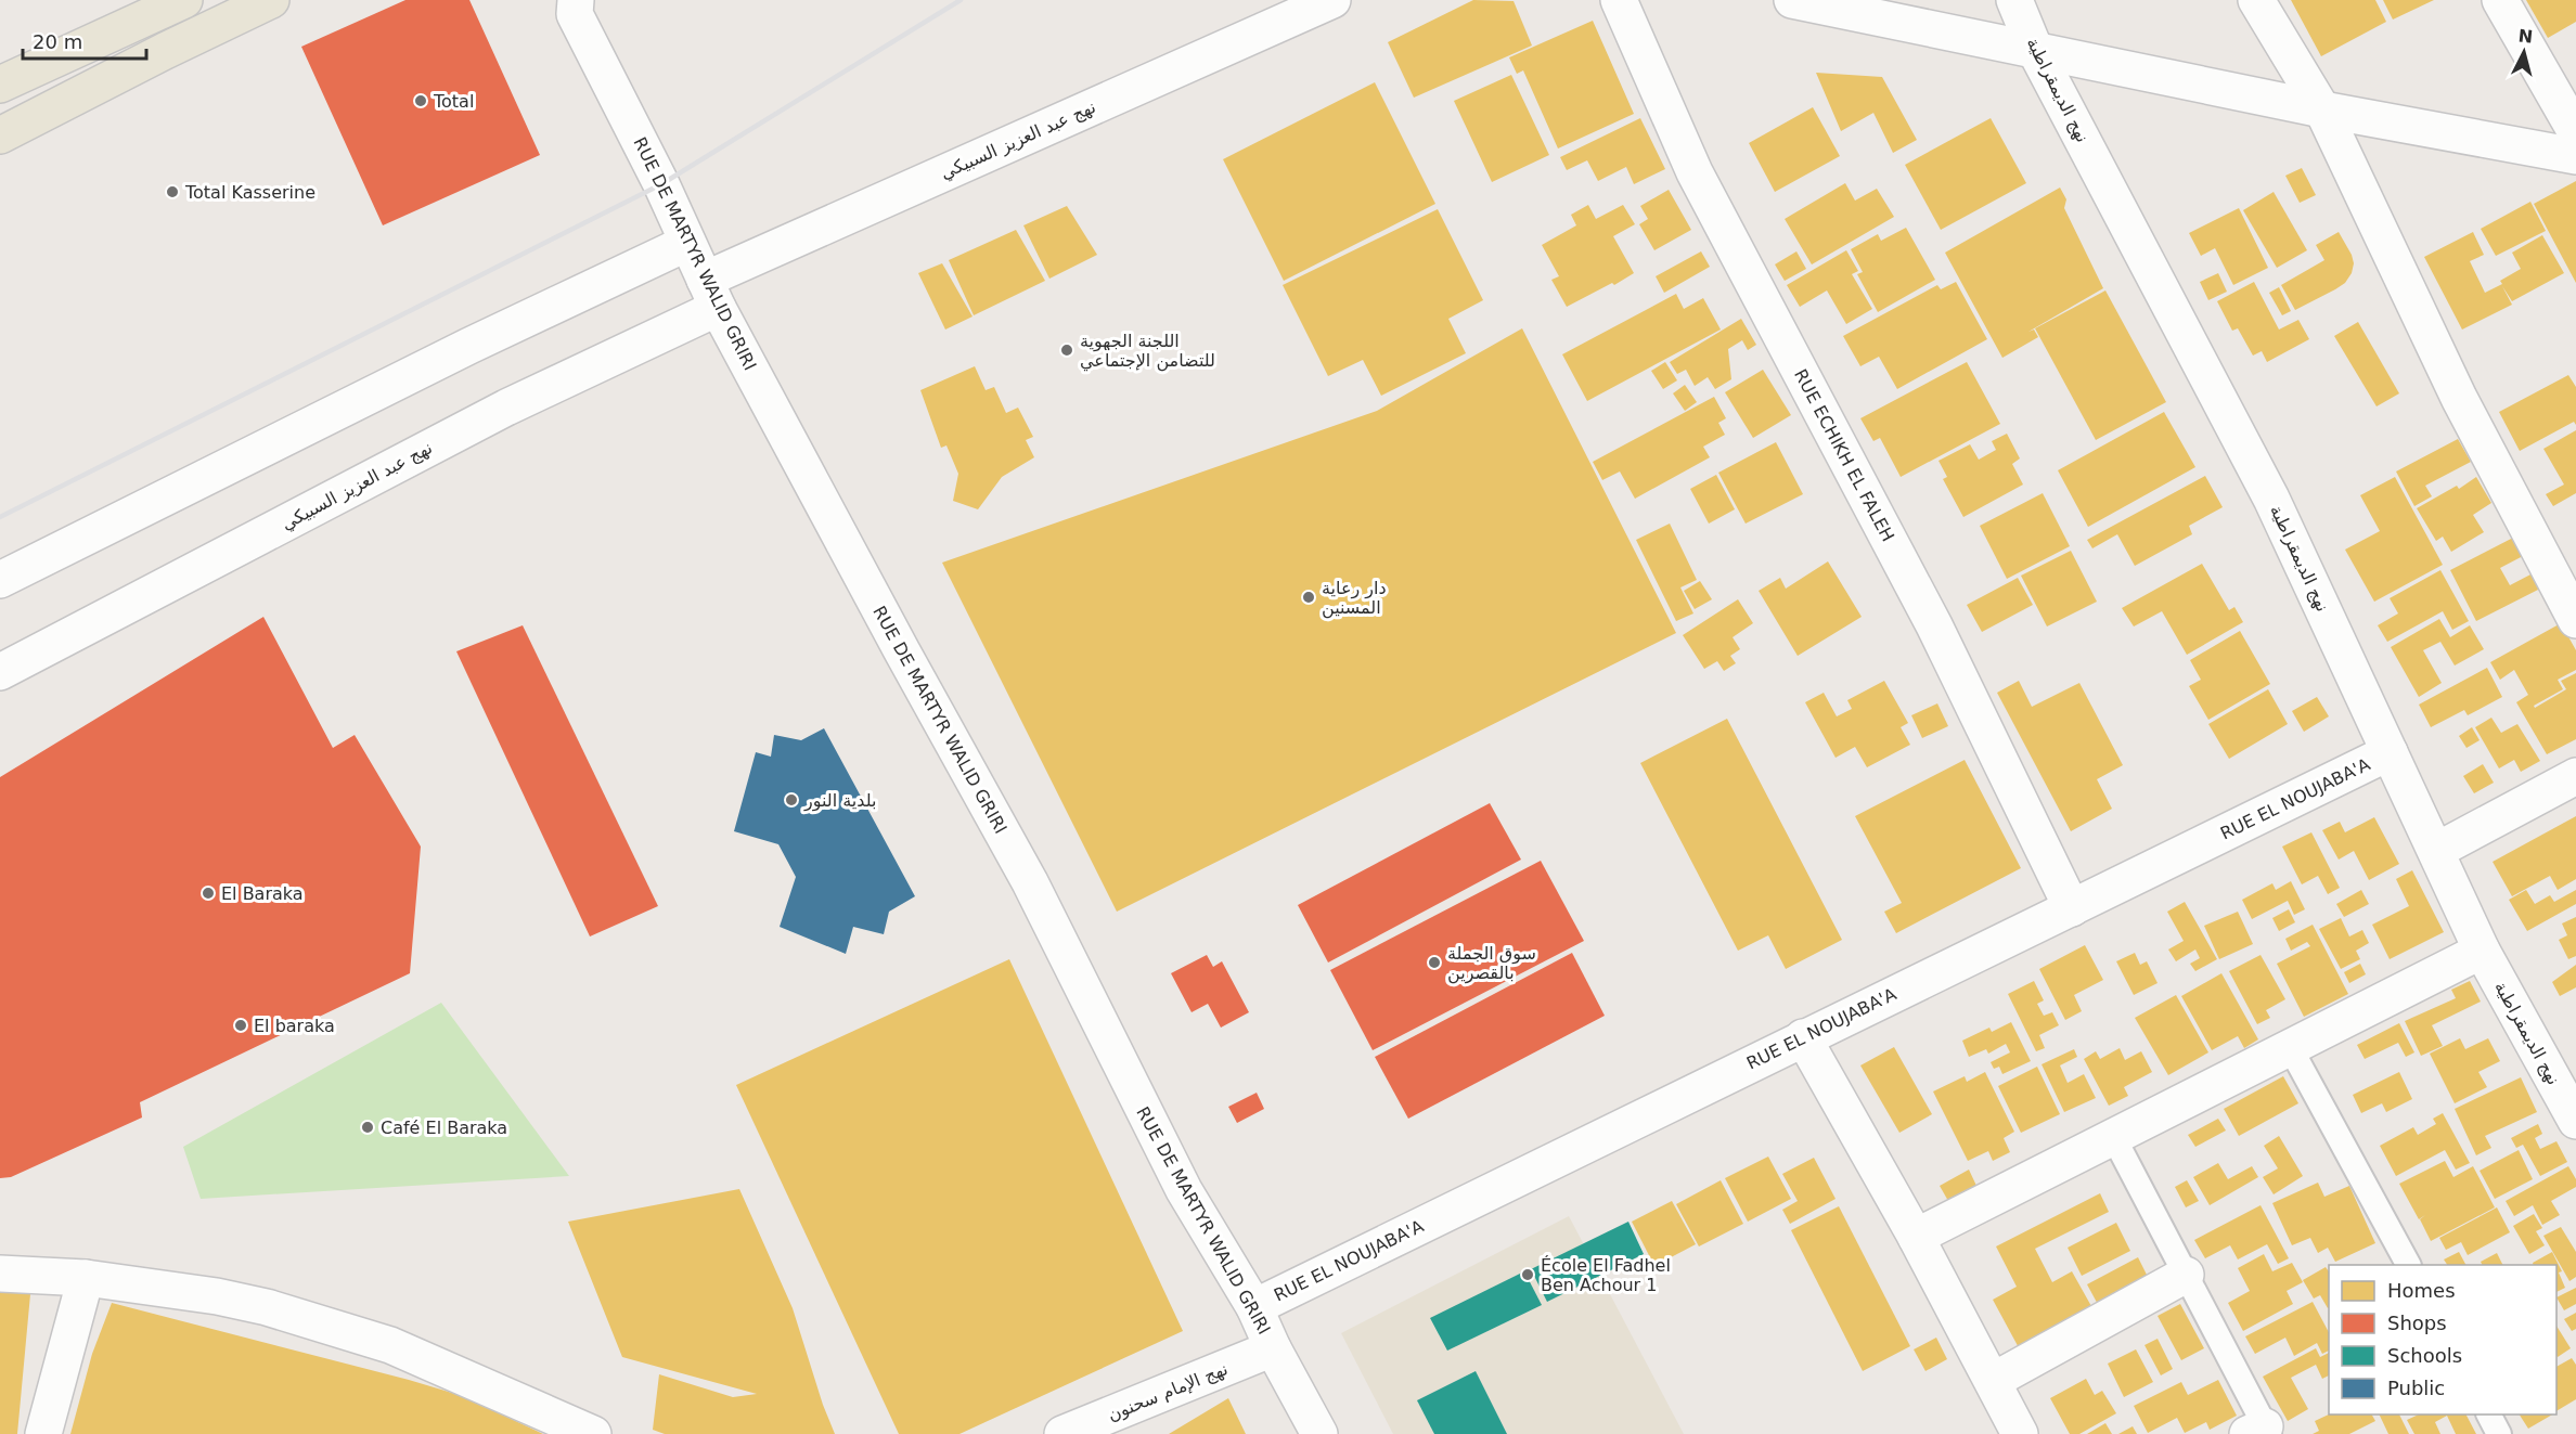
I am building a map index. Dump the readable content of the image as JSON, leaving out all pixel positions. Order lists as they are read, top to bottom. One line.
{"streets":{"street":["نهج الديمقراطية","نهج عبد العزيز السبيكي","RUE DE MARTYR WALID GRIRI","RUE ECHIKH EL FALEH","RUE EL NOUJABA'A","نهج الإمام سحنون"]},"crossings":[["نهج الديمقراطية","RUE EL NOUJABA'A"],["نهج عبد العزيز السبيكي","RUE DE MARTYR WALID GRIRI"],["RUE DE MARTYR WALID GRIRI","RUE EL NOUJABA'A"],["RUE DE MARTYR WALID GRIRI","نهج الإمام سحنون"],["RUE ECHIKH EL FALEH","RUE EL NOUJABA'A"]],"places":["Total","Total Kasserine","اللجنة الجهوية للتضامن الإجتماعي","دار رعاية المسنين","بلدية النور","El Baraka","سوق الجملة بالقصرين","El baraka","Café El Baraka","École El Fadhel Ben Achour 1"],"legend":["Homes","Shops","Schools","Public"],"scale_bar":"20 m","north":"top"}
